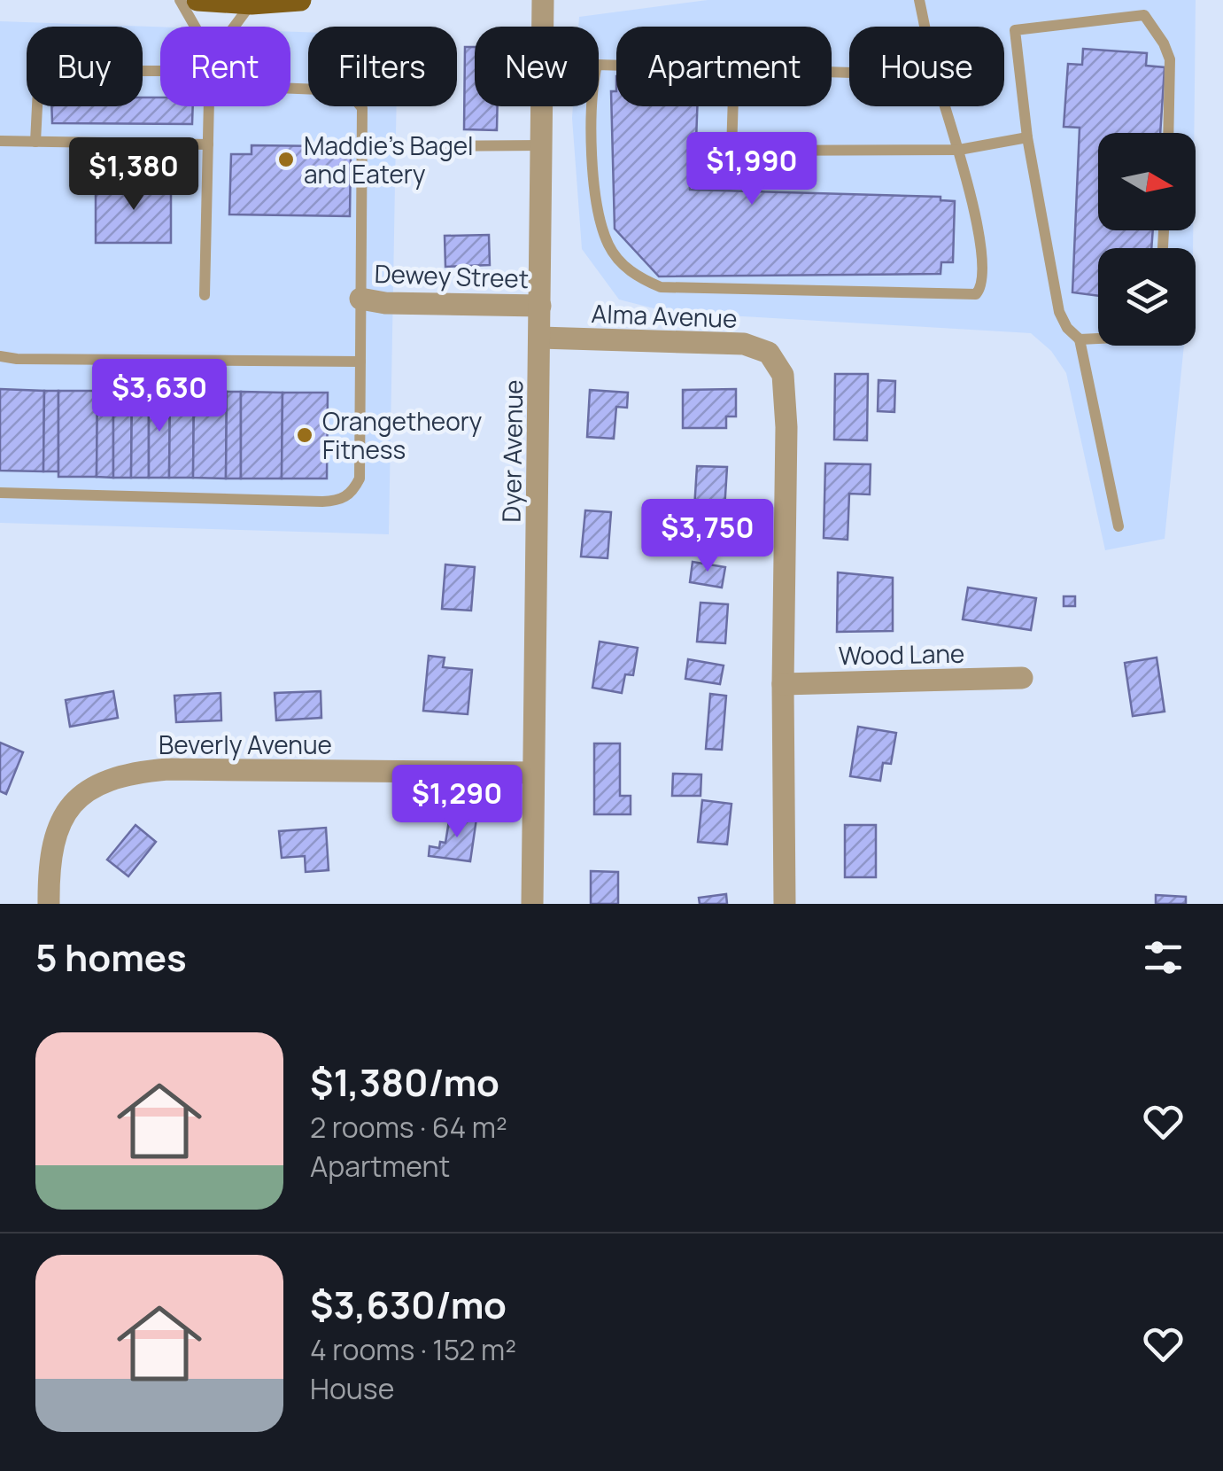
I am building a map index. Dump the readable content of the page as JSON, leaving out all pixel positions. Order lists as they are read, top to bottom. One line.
{"streets":{"street":["Dewey Street","Alma Avenue","Dyer Avenue","Wood Lane","Beverly Avenue"]},"crossings":[["Dewey Street","Dyer Avenue"],["Alma Avenue","Dyer Avenue"],["Alma Avenue","Wood Lane"],["Dyer Avenue","Beverly Avenue"]],"places":["Maddie's Bagel and Eatery","Orangetheory Fitness"],"north":"right","page":{"chip":["Buy","Rent","Filters","New","Apartment","House"],"price":["$1,990","$1,380","$3,630","$3,750","$1,290"],"heading":"5 homes","list":[{"name":"$1,380/mo","note":"2 rooms · 64 m² · Apartment"},{"name":"$3,630/mo","note":"4 rooms · 152 m² · House"}]}}
